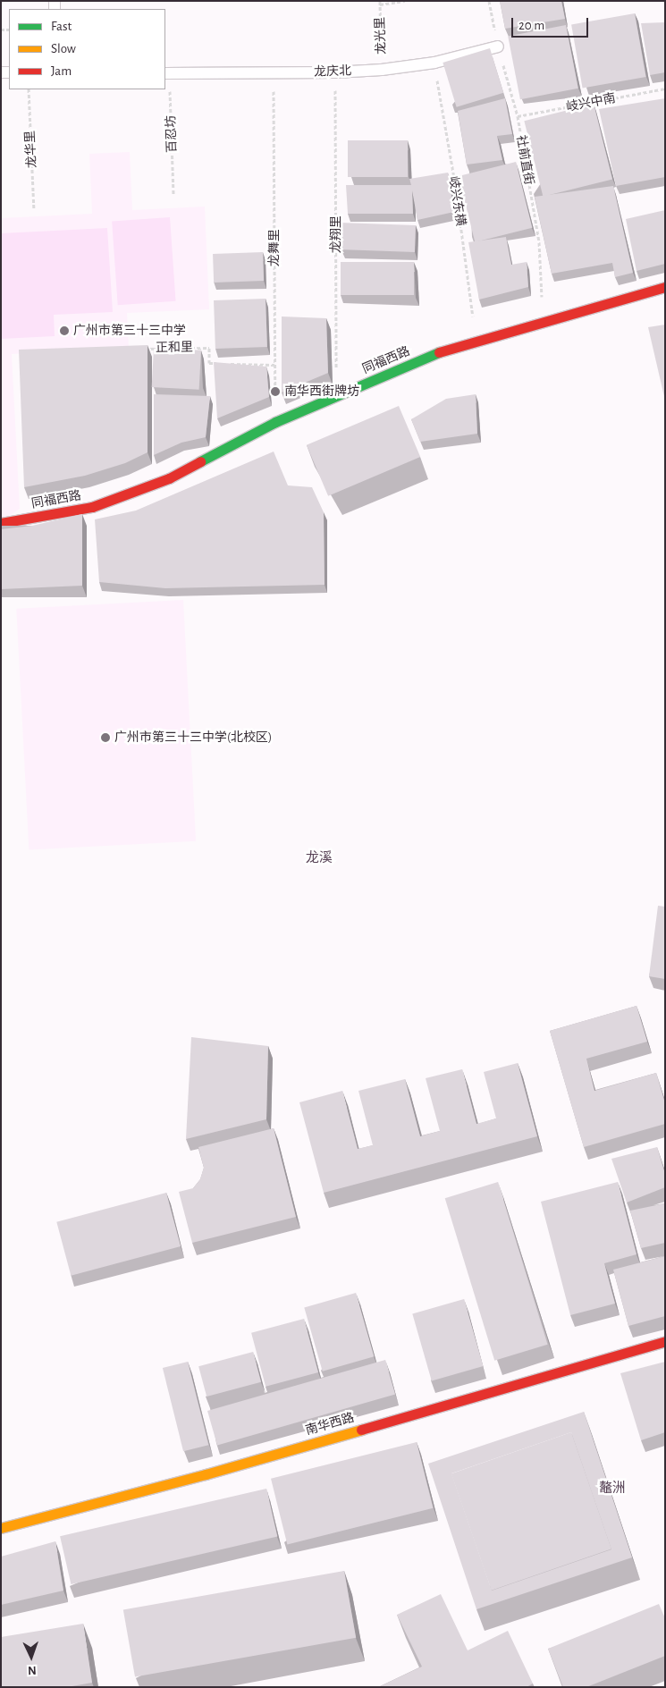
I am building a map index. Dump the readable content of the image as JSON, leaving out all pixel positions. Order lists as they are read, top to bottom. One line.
{"streets":{"main road":["同福西路","南华西路"],"lane":["龙庆北"],"path":["龙光里","岐兴中南","百忍坊","龙华里","社前直街","岐兴东横","龙翔里","龙舞里","正和里"]},"crossings":[["龙光里","龙庆北"],["龙庆北","百忍坊"],["龙庆北","社前直街"],["龙庆北","岐兴东横"],["龙庆北","龙翔里"],["龙庆北","龙舞里"],["岐兴中南","社前直街"],["社前直街","同福西路"],["岐兴东横","同福西路"],["龙翔里","同福西路"],["龙舞里","同福西路"]],"districts":["龙溪","鼇洲"],"places":["广州市第三十三中学","南华西街牌坊","广州市第三十三中学(北校区)"],"legend":["Fast","Slow","Jam"],"scale_bar":"20 m","north":"bottom"}
